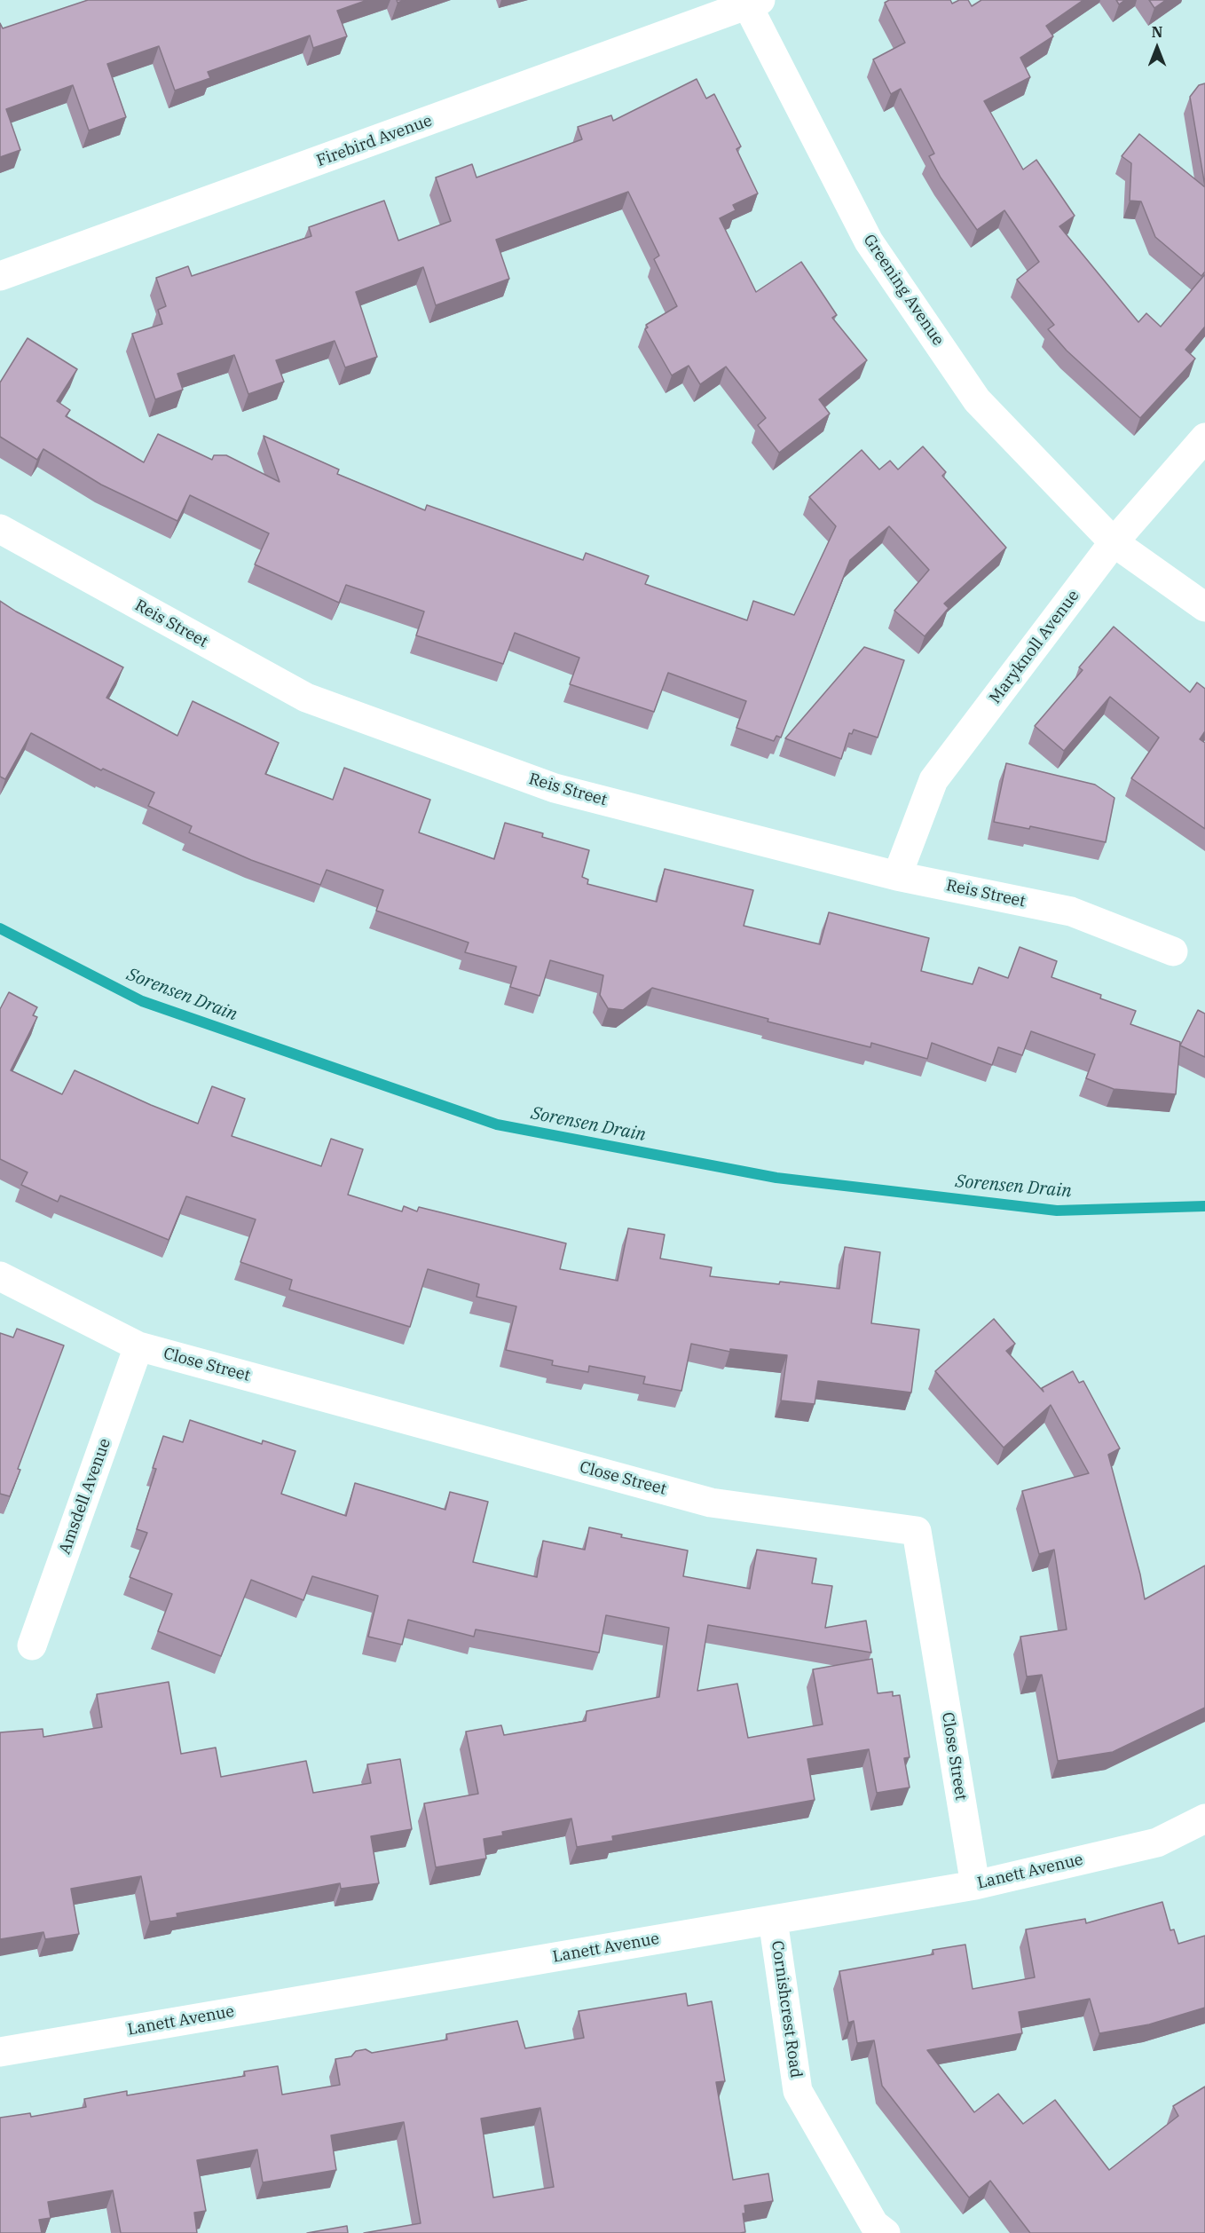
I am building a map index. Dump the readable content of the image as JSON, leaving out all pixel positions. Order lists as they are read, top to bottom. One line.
{"streets":{"street":["Firebird Avenue","Greening Avenue","Reis Street","Maryknoll Avenue","Close Street","Amsdell Avenue","Lanett Avenue","Cornishcrest Road"]},"crossings":[["Firebird Avenue","Greening Avenue"],["Greening Avenue","Maryknoll Avenue"],["Reis Street","Maryknoll Avenue"],["Close Street","Amsdell Avenue"],["Close Street","Lanett Avenue"],["Lanett Avenue","Cornishcrest Road"]],"water":["Sorensen Drain"],"north":"top"}
